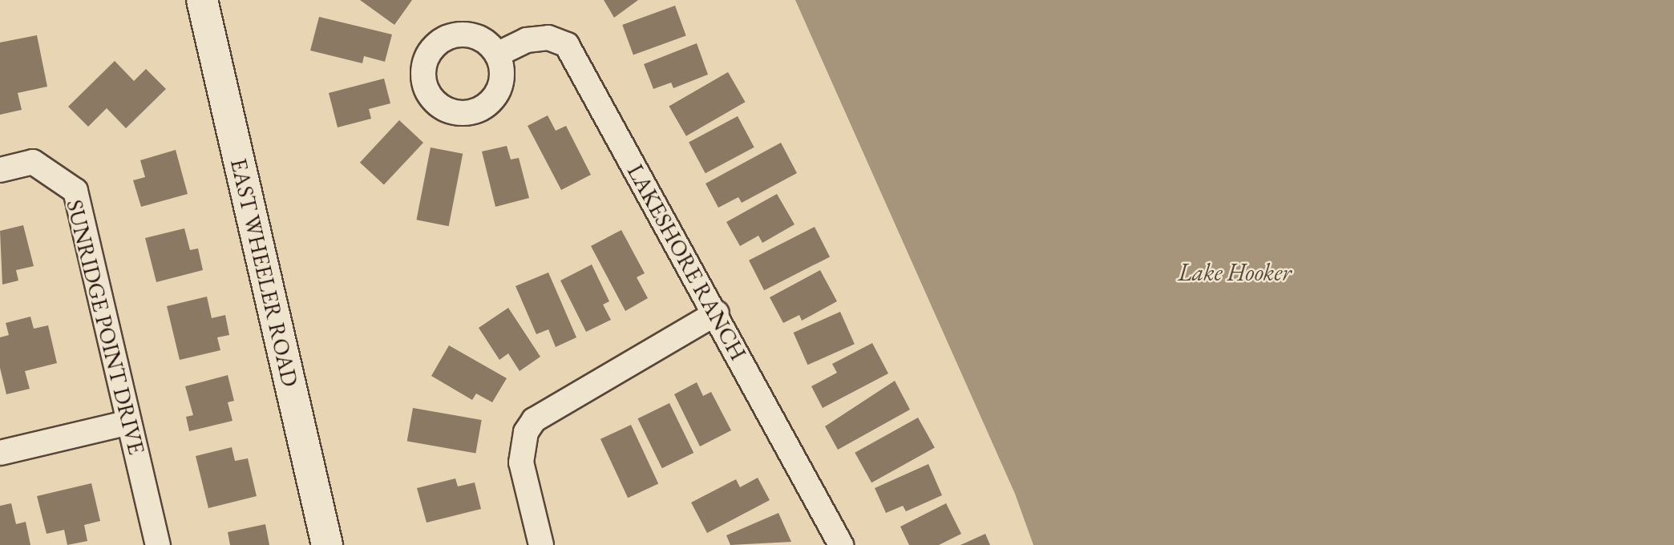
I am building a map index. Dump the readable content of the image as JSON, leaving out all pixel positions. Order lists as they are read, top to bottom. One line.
{"streets":{"street":["LAKESHORE RANCH","EAST WHEELER ROAD","SUNRIDGE POINT DRIVE"]},"water":["Lake Hooker"]}
